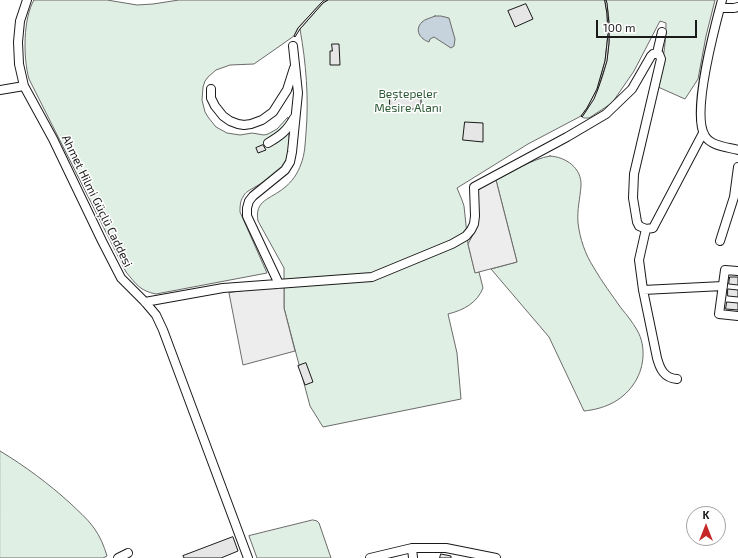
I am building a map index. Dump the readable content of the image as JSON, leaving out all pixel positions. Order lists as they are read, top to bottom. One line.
{"streets":{"street":["Ahmet Hilmi Güçlü Caddesi"]},"parks":["Beştepeler Mesire Alanı"],"scale_bar":"100 m","north":"top"}
